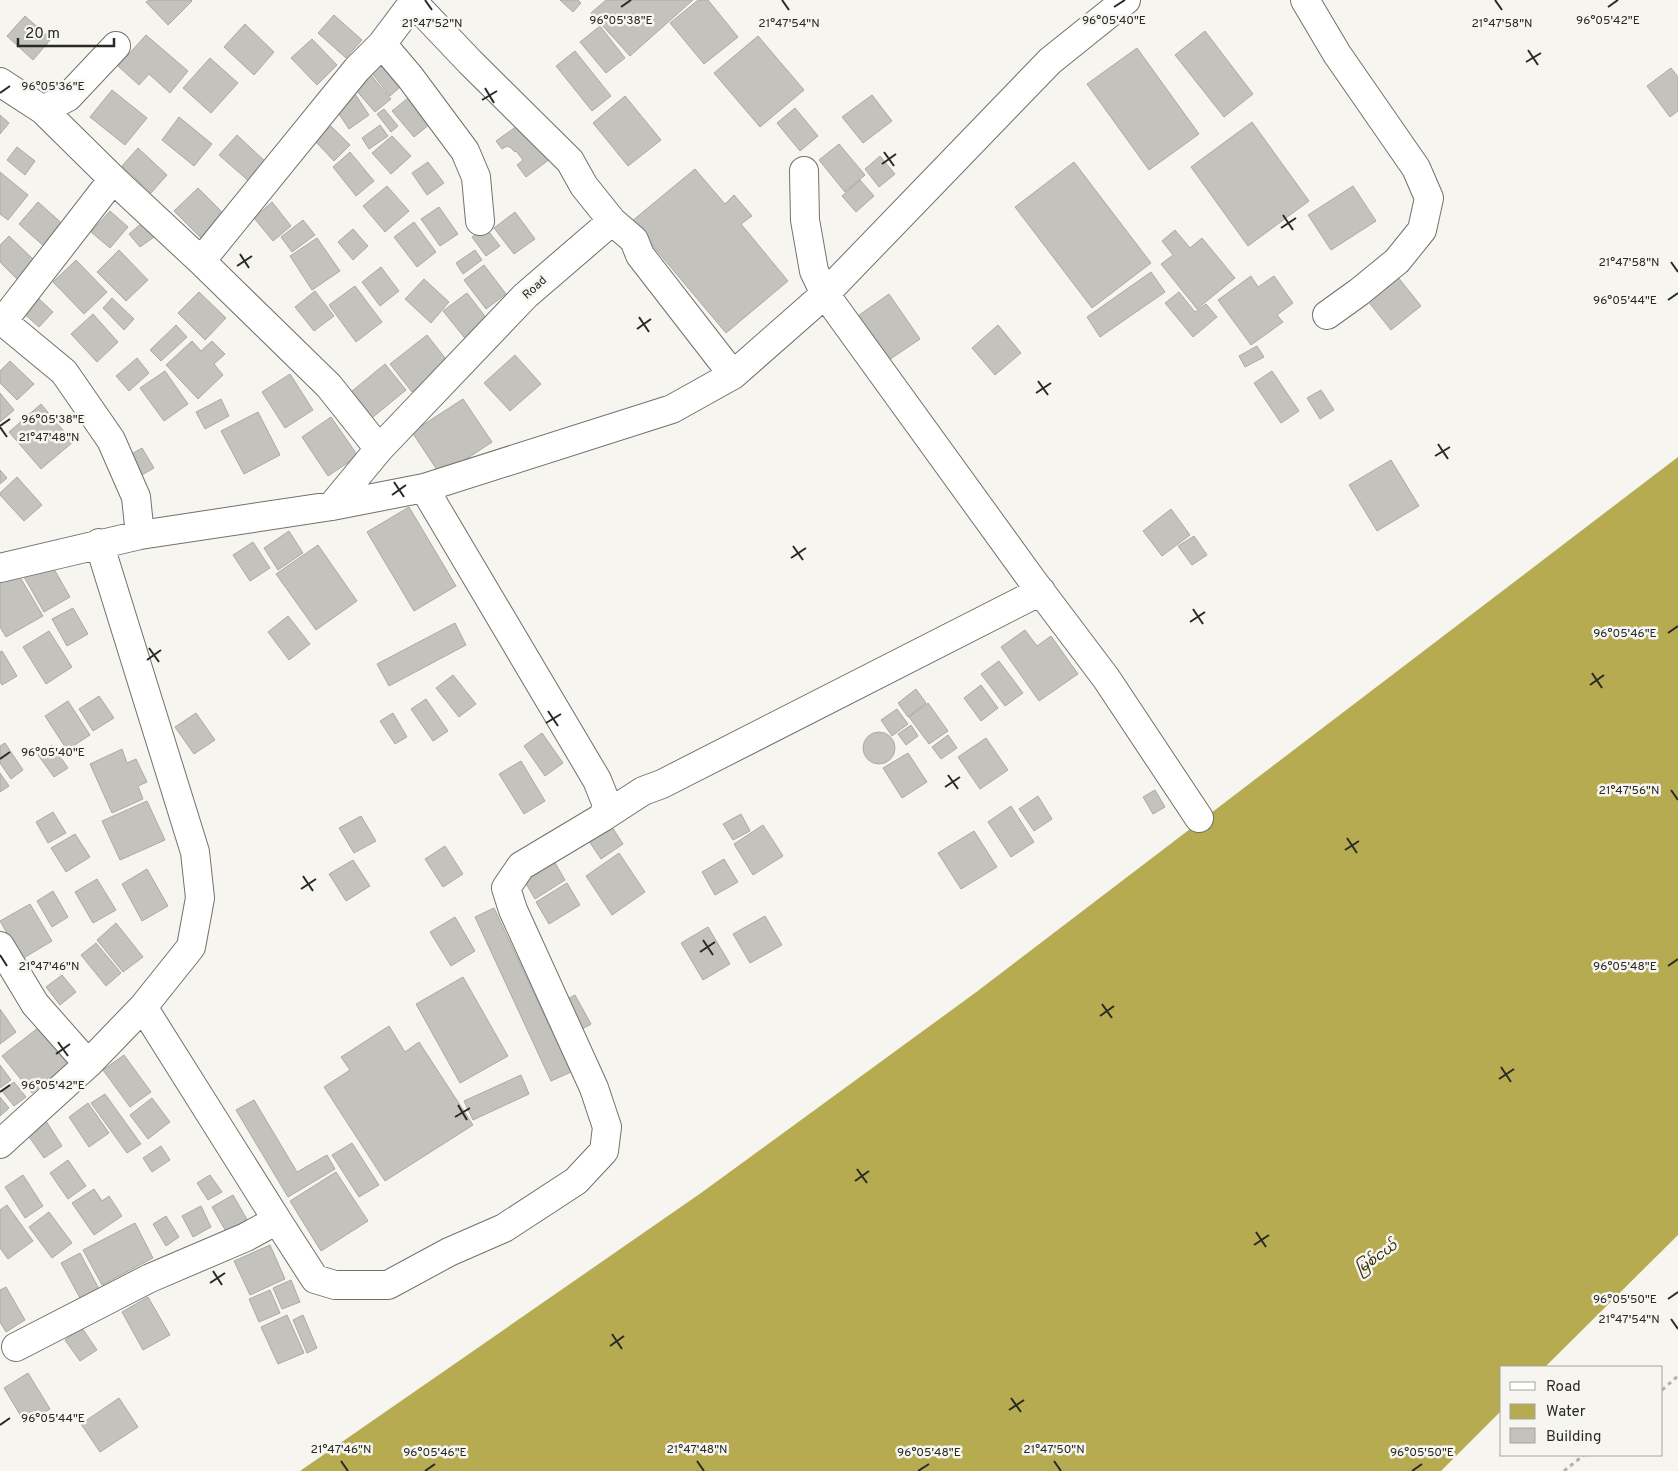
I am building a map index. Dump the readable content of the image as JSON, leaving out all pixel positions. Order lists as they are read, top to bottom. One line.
{"streets":{"street":["Road"]},"water":["မြစ်ငယ်"],"legend":["Road","Water","Building"],"scale_bar":"20 m","coordinates":["96°05'38\"E","96°05'40\"E","96°05'42\"E","21°47'58\"N","21°47'52\"N","21°47'54\"N","96°05'36\"E","96°05'44\"E","21°47'48\"N","96°05'46\"E","21°47'56\"N","96°05'48\"E","21°47'46\"N","96°05'50\"E","21°47'50\"N"]}
